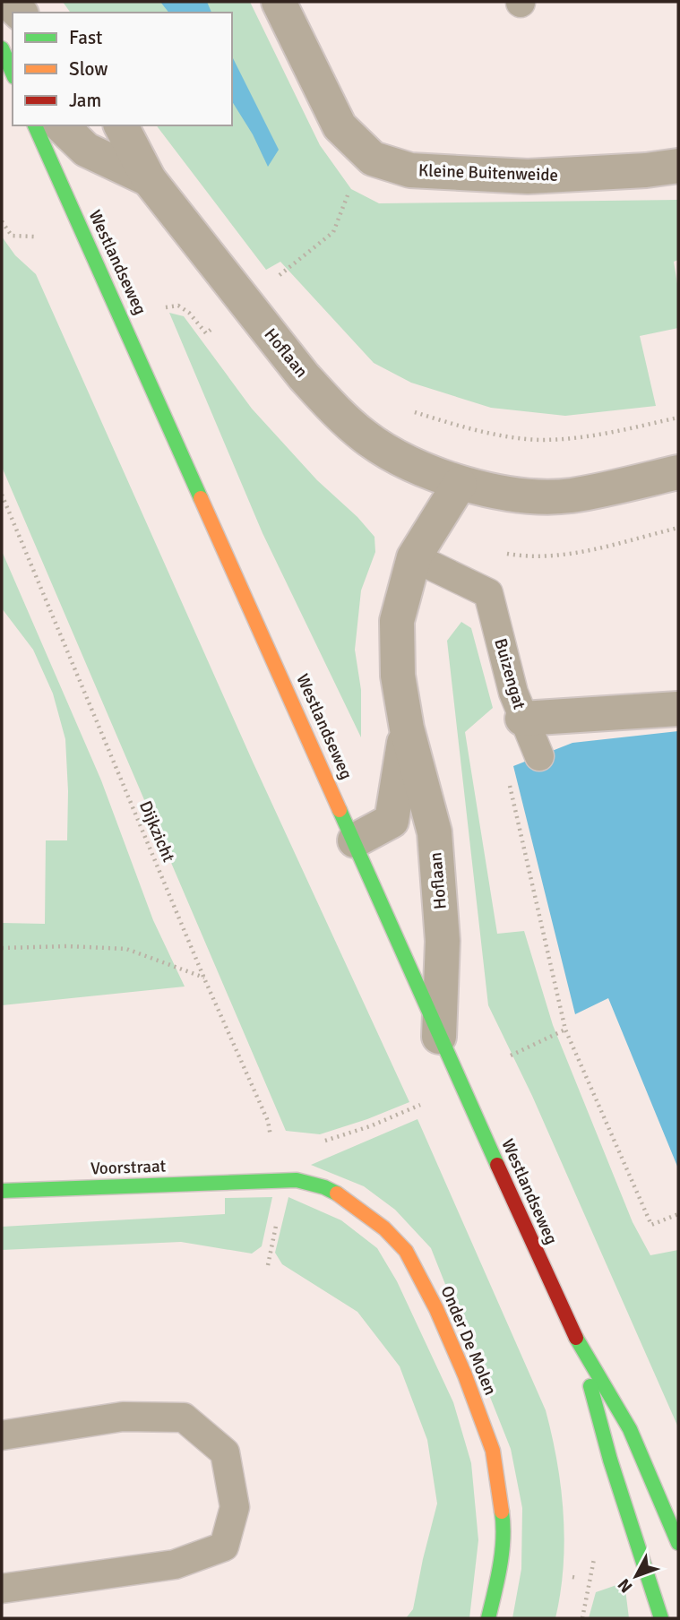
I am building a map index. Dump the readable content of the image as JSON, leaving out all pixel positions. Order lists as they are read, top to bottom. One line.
{"streets":{"main road":["Westlandseweg","Voorstraat","Onder De Molen"],"street":["Kleine Buitenweide","Hoflaan","Buizengat"],"path":["Dijkzicht"]},"crossings":[["Westlandseweg","Hoflaan"],["Hoflaan","Buizengat"],["Dijkzicht","Onder De Molen"],["Voorstraat","Onder De Molen"]],"legend":["Fast","Slow","Jam"],"north":"bottom left"}
